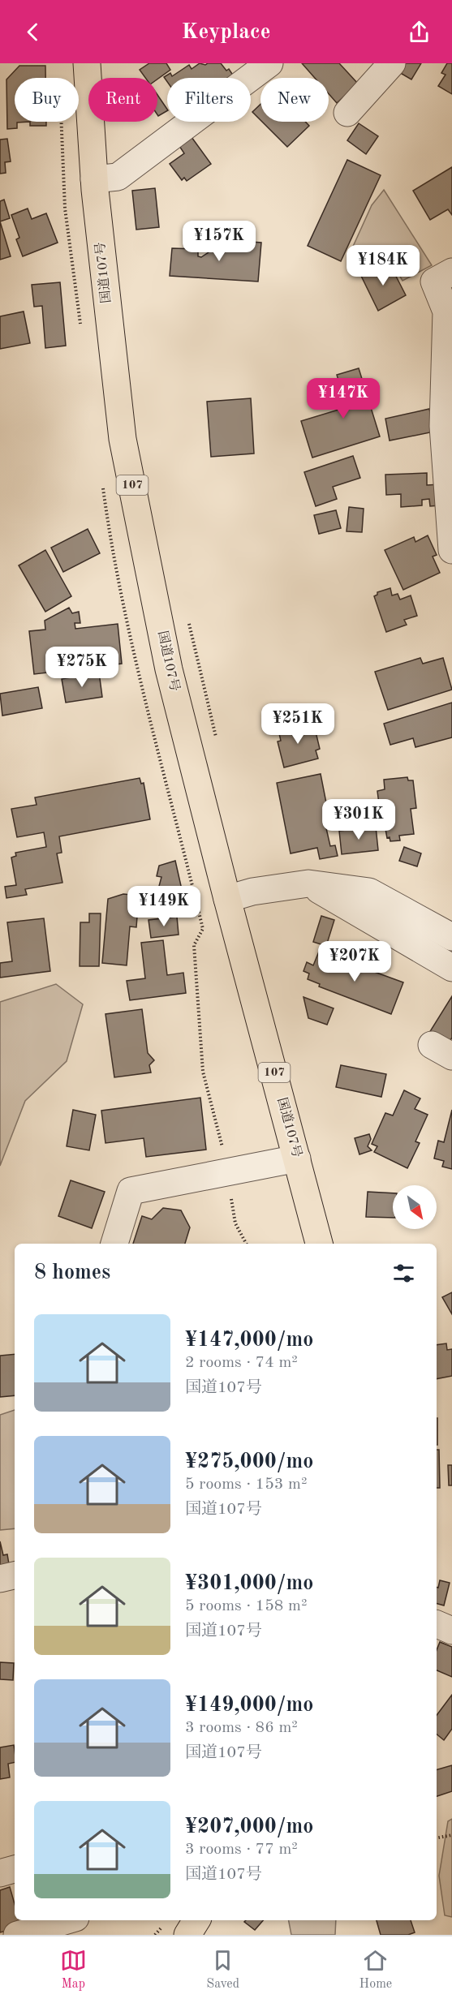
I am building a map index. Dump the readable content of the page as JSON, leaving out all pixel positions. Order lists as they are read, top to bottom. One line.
{"streets":{"highway":["国道107号","107"]},"north":"bottom right","page":{"header":"Keyplace","chip":["Buy","Rent","Filters","New"],"price":["¥157K","¥184K","¥147K","¥275K","¥251K","¥301K","¥149K","¥207K"],"heading":"8 homes","list":[{"name":"¥147,000/mo","note":"2 rooms · 74 m² · 国道107号"},{"name":"¥275,000/mo","note":"5 rooms · 153 m² · 国道107号"},{"name":"¥301,000/mo","note":"5 rooms · 158 m² · 国道107号"},{"name":"¥149,000/mo","note":"3 rooms · 86 m² · 国道107号"},{"name":"¥207,000/mo","note":"3 rooms · 77 m² · 国道107号"}],"tabs":["Map","Saved","Home"]}}
